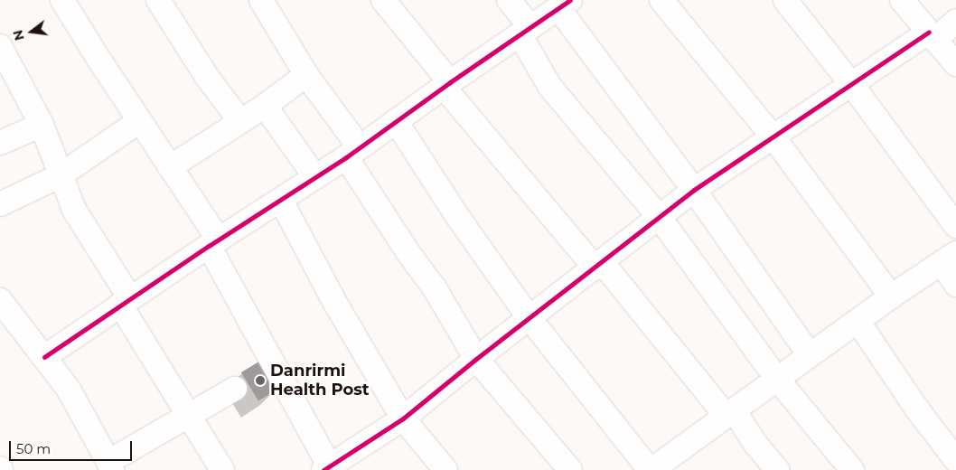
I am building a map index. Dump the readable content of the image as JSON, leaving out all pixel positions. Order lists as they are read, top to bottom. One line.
{"places":["Danrirmi Health Post"],"scale_bar":"50 m","north":"left"}
